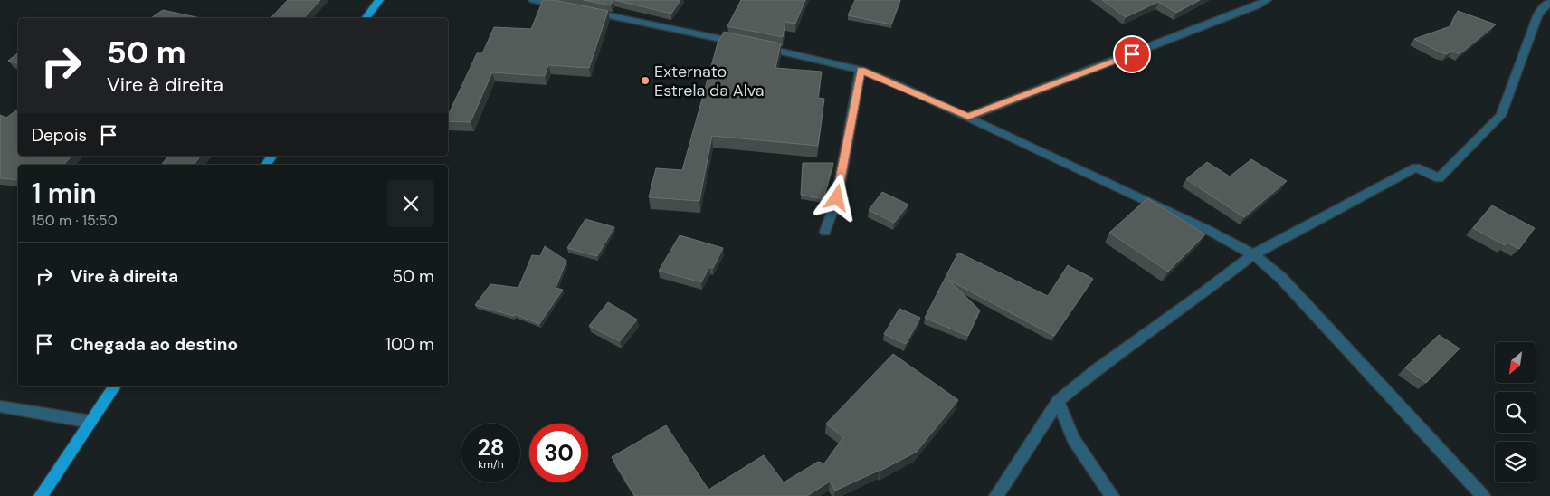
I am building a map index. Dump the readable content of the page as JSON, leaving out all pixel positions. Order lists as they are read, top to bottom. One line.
{"places":["Externato Estrela da Alva"],"north":"bottom left","page":{"turn":["50 m","Vire à direita"],"then":"Depois","heading":["1 min","150 m · 15:50"],"list":[{"name":"Vire à direita","value":"50 m"},{"name":"Chegada ao destino","value":"100 m"}],"speed":"28 km/h","limit":"30"}}
